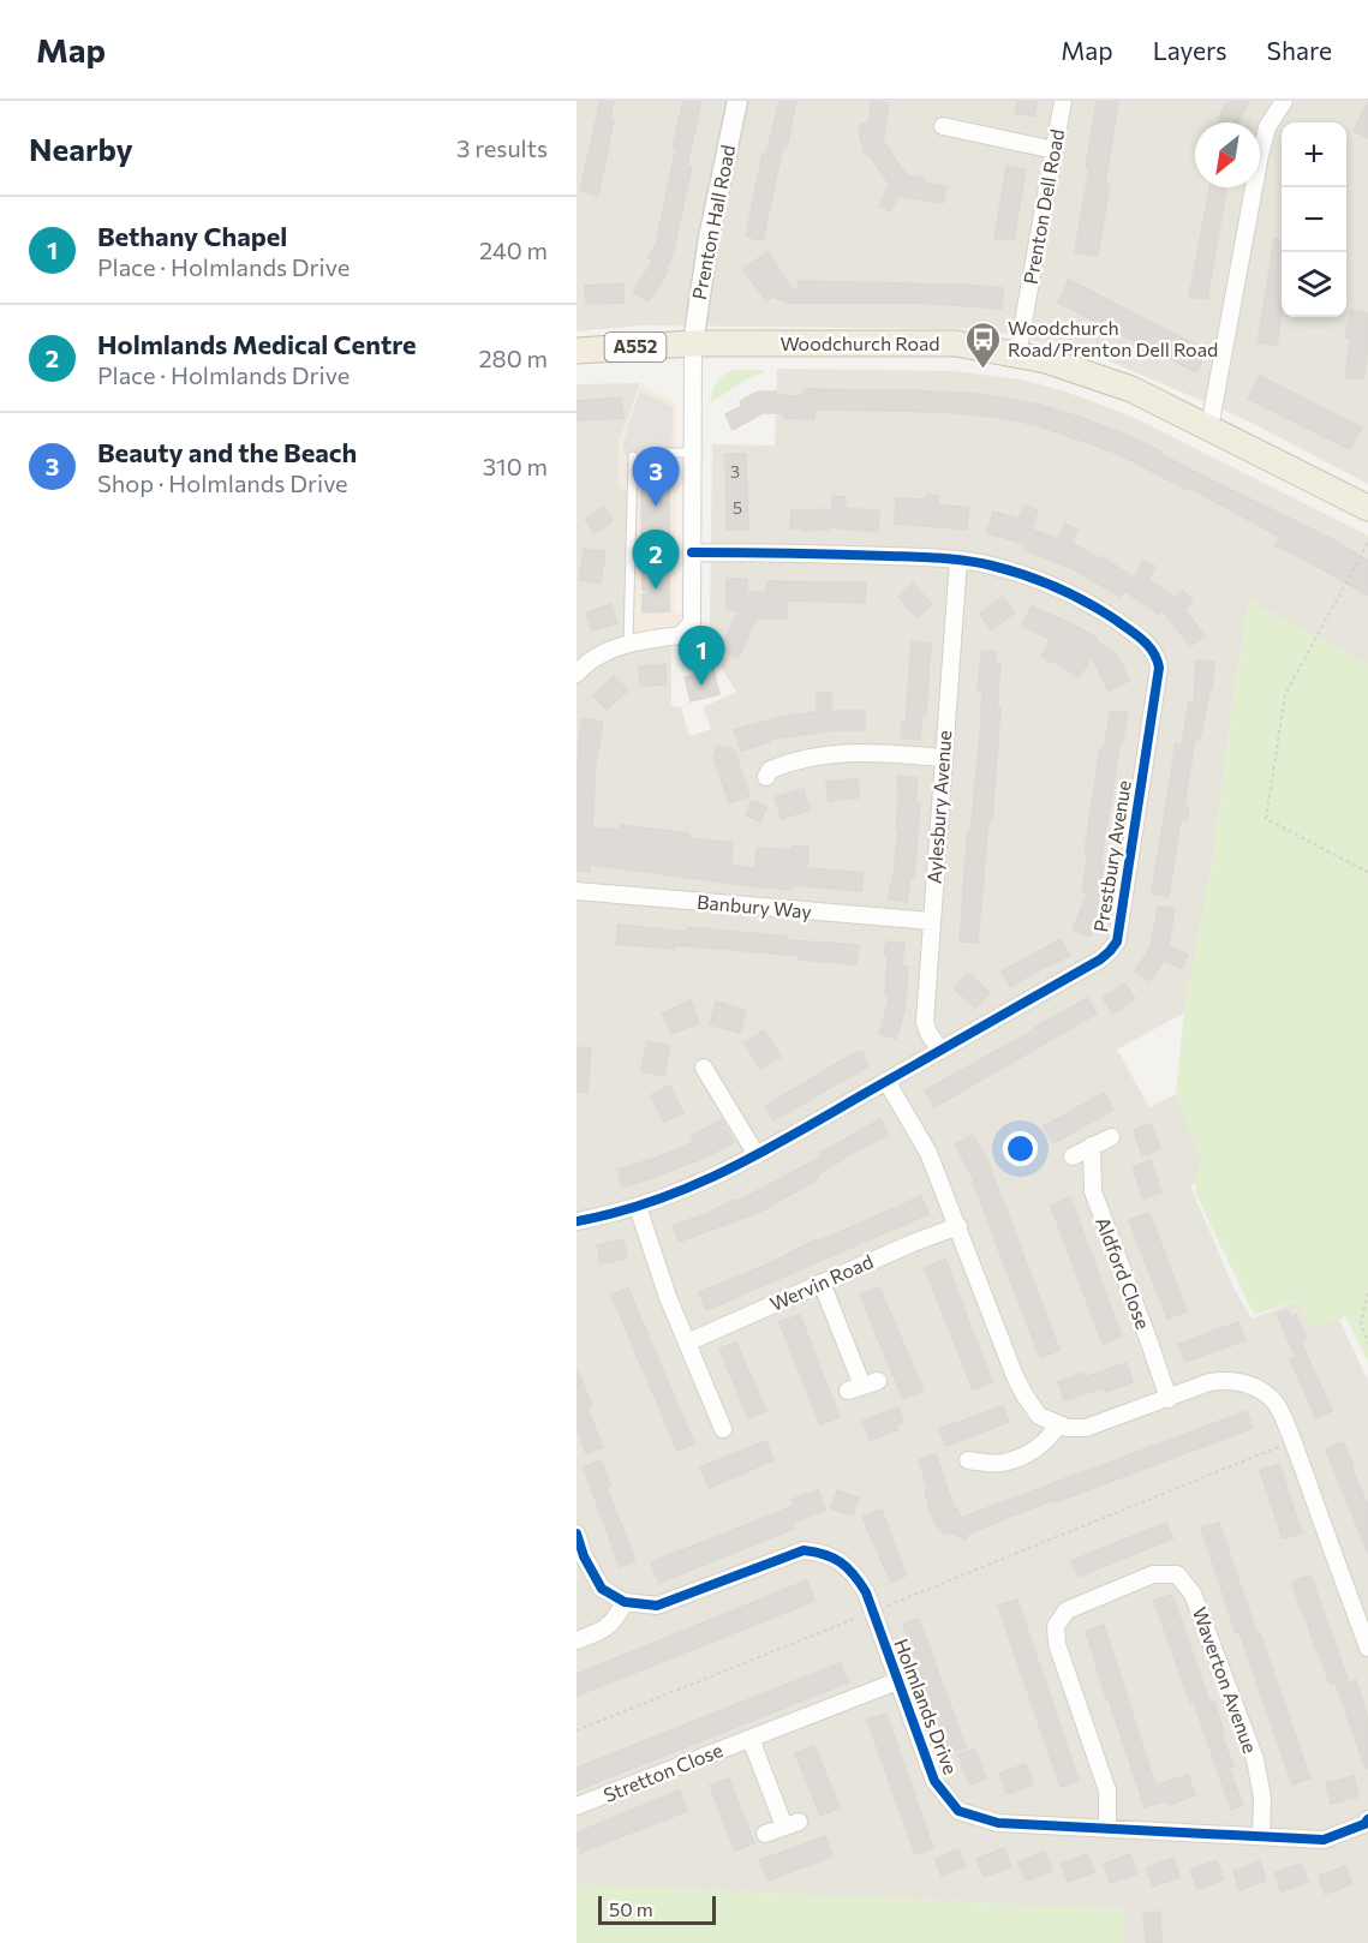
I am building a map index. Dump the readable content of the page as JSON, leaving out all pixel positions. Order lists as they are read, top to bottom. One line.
{"streets":{"highway":["Woodchurch Road","A552"],"street":["Prenton Dell Road","Prenton Hall Road","Aylesbury Avenue","Prestbury Avenue","Banbury Way","Aldford Close","Wervin Road","Waverton Avenue","Holmlands Drive","Stretton Close"]},"crossings":[["Prenton Dell Road","Woodchurch Road"],["Prenton Hall Road","Woodchurch Road"],["Aylesbury Avenue","Prestbury Avenue"],["Aylesbury Avenue","Banbury Way"],["Waverton Avenue","Holmlands Drive"],["Holmlands Drive","Stretton Close"]],"places":{"bus stop":["Woodchurch Road/Prenton Dell Road"]},"house_numbers":["3","5"],"scale_bar":"50 m","north":"bottom left","page":{"header":"Map","nav":["Map","Layers","Share"],"heading":["Nearby","3 results"],"map_buttons":["+","−"],"list":[{"mark":"1","name":"Bethany Chapel","note":"Place · Holmlands Drive","value":"240 m"},{"mark":"2","name":"Holmlands Medical Centre","note":"Place · Holmlands Drive","value":"280 m"},{"mark":"3","name":"Beauty and the Beach","note":"Shop · Holmlands Drive","value":"310 m"}],"pins":["3","2","1"],"scale":"50 m"}}
